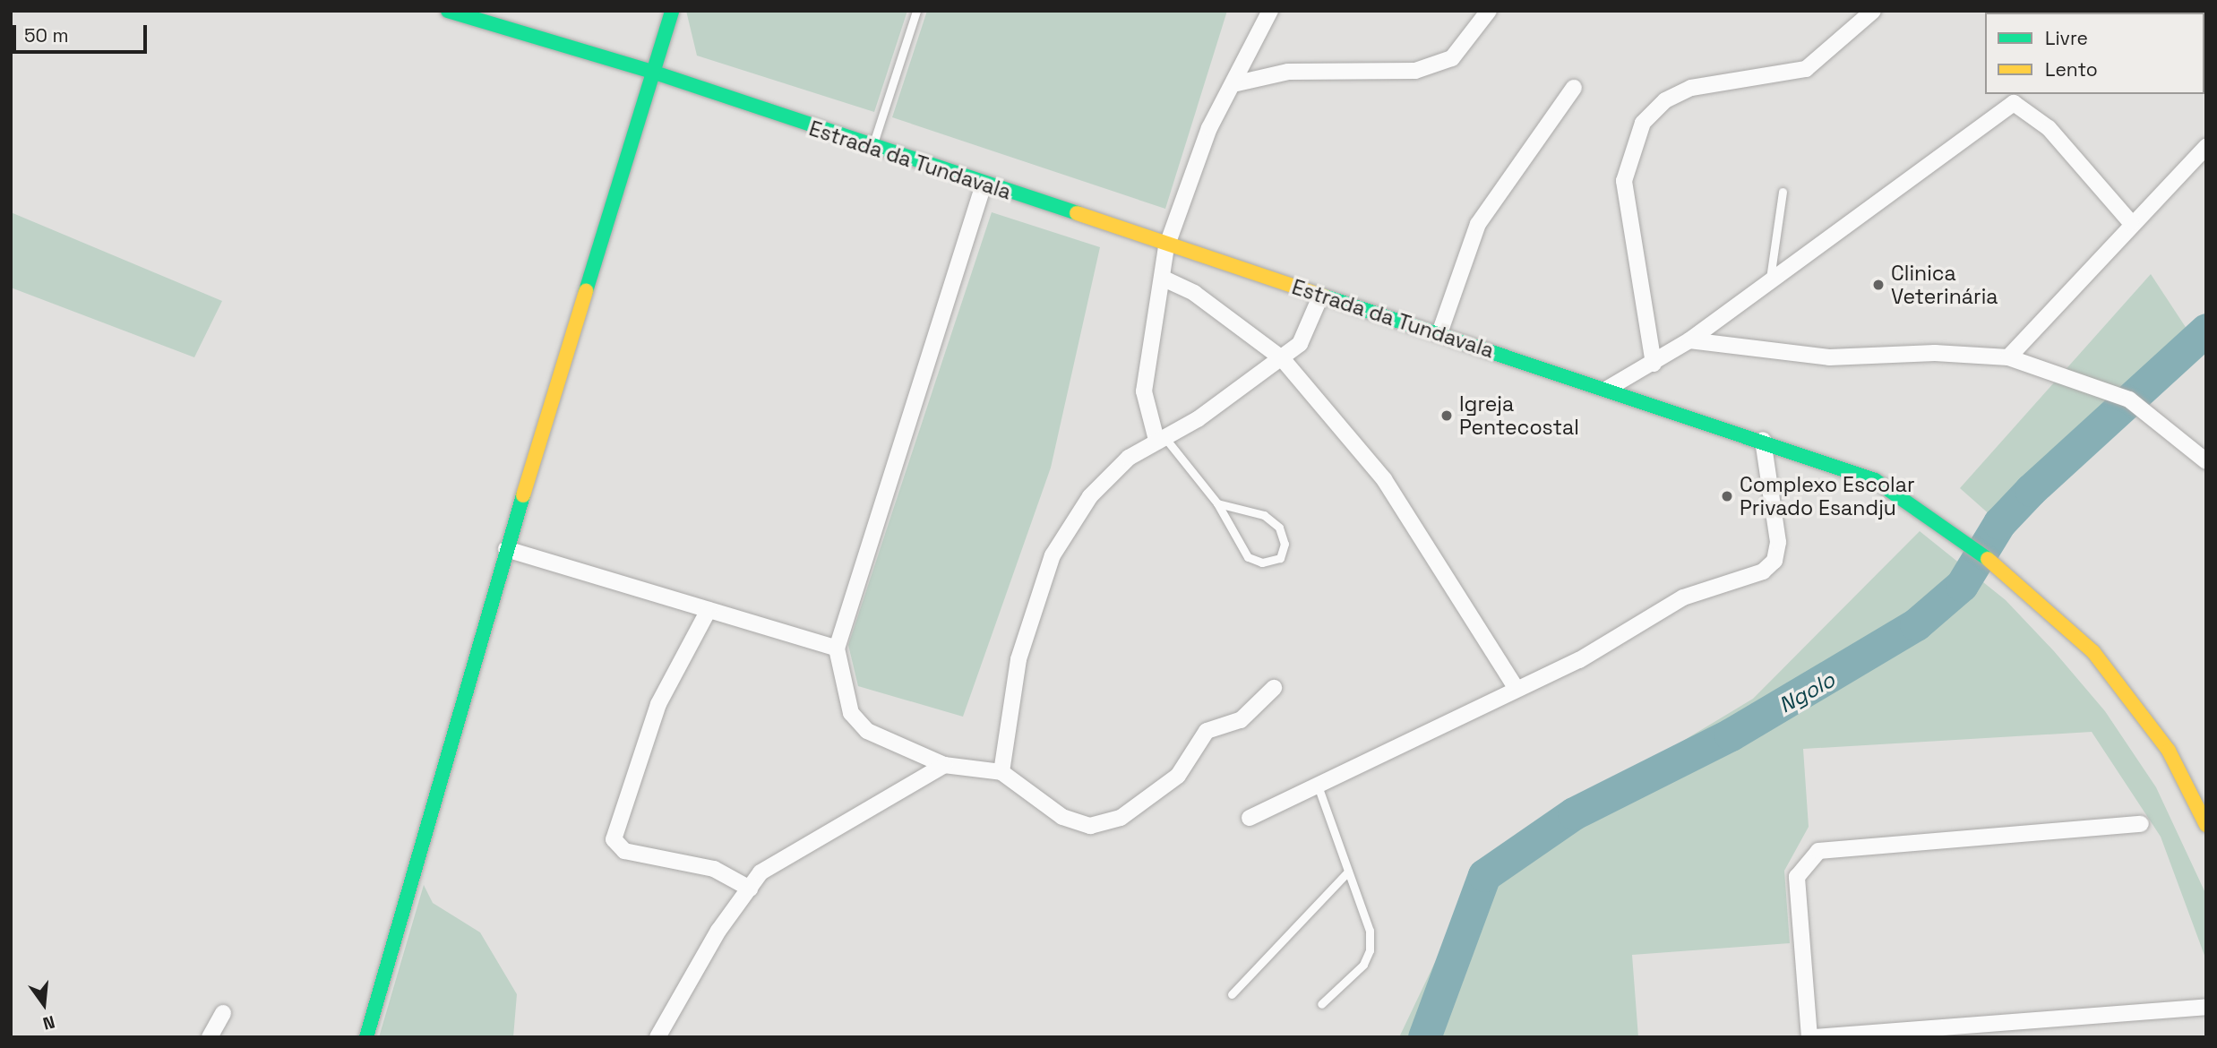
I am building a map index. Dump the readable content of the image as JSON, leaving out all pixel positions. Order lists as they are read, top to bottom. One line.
{"streets":{"main road":["Estrada da Tundavala"]},"water":["Ngolo"],"places":["Clinica Veterinária","Igreja Pentecostal","Complexo Escolar Privado Esandju"],"legend":["Livre","Lento"],"scale_bar":"50 m","north":"bottom"}
